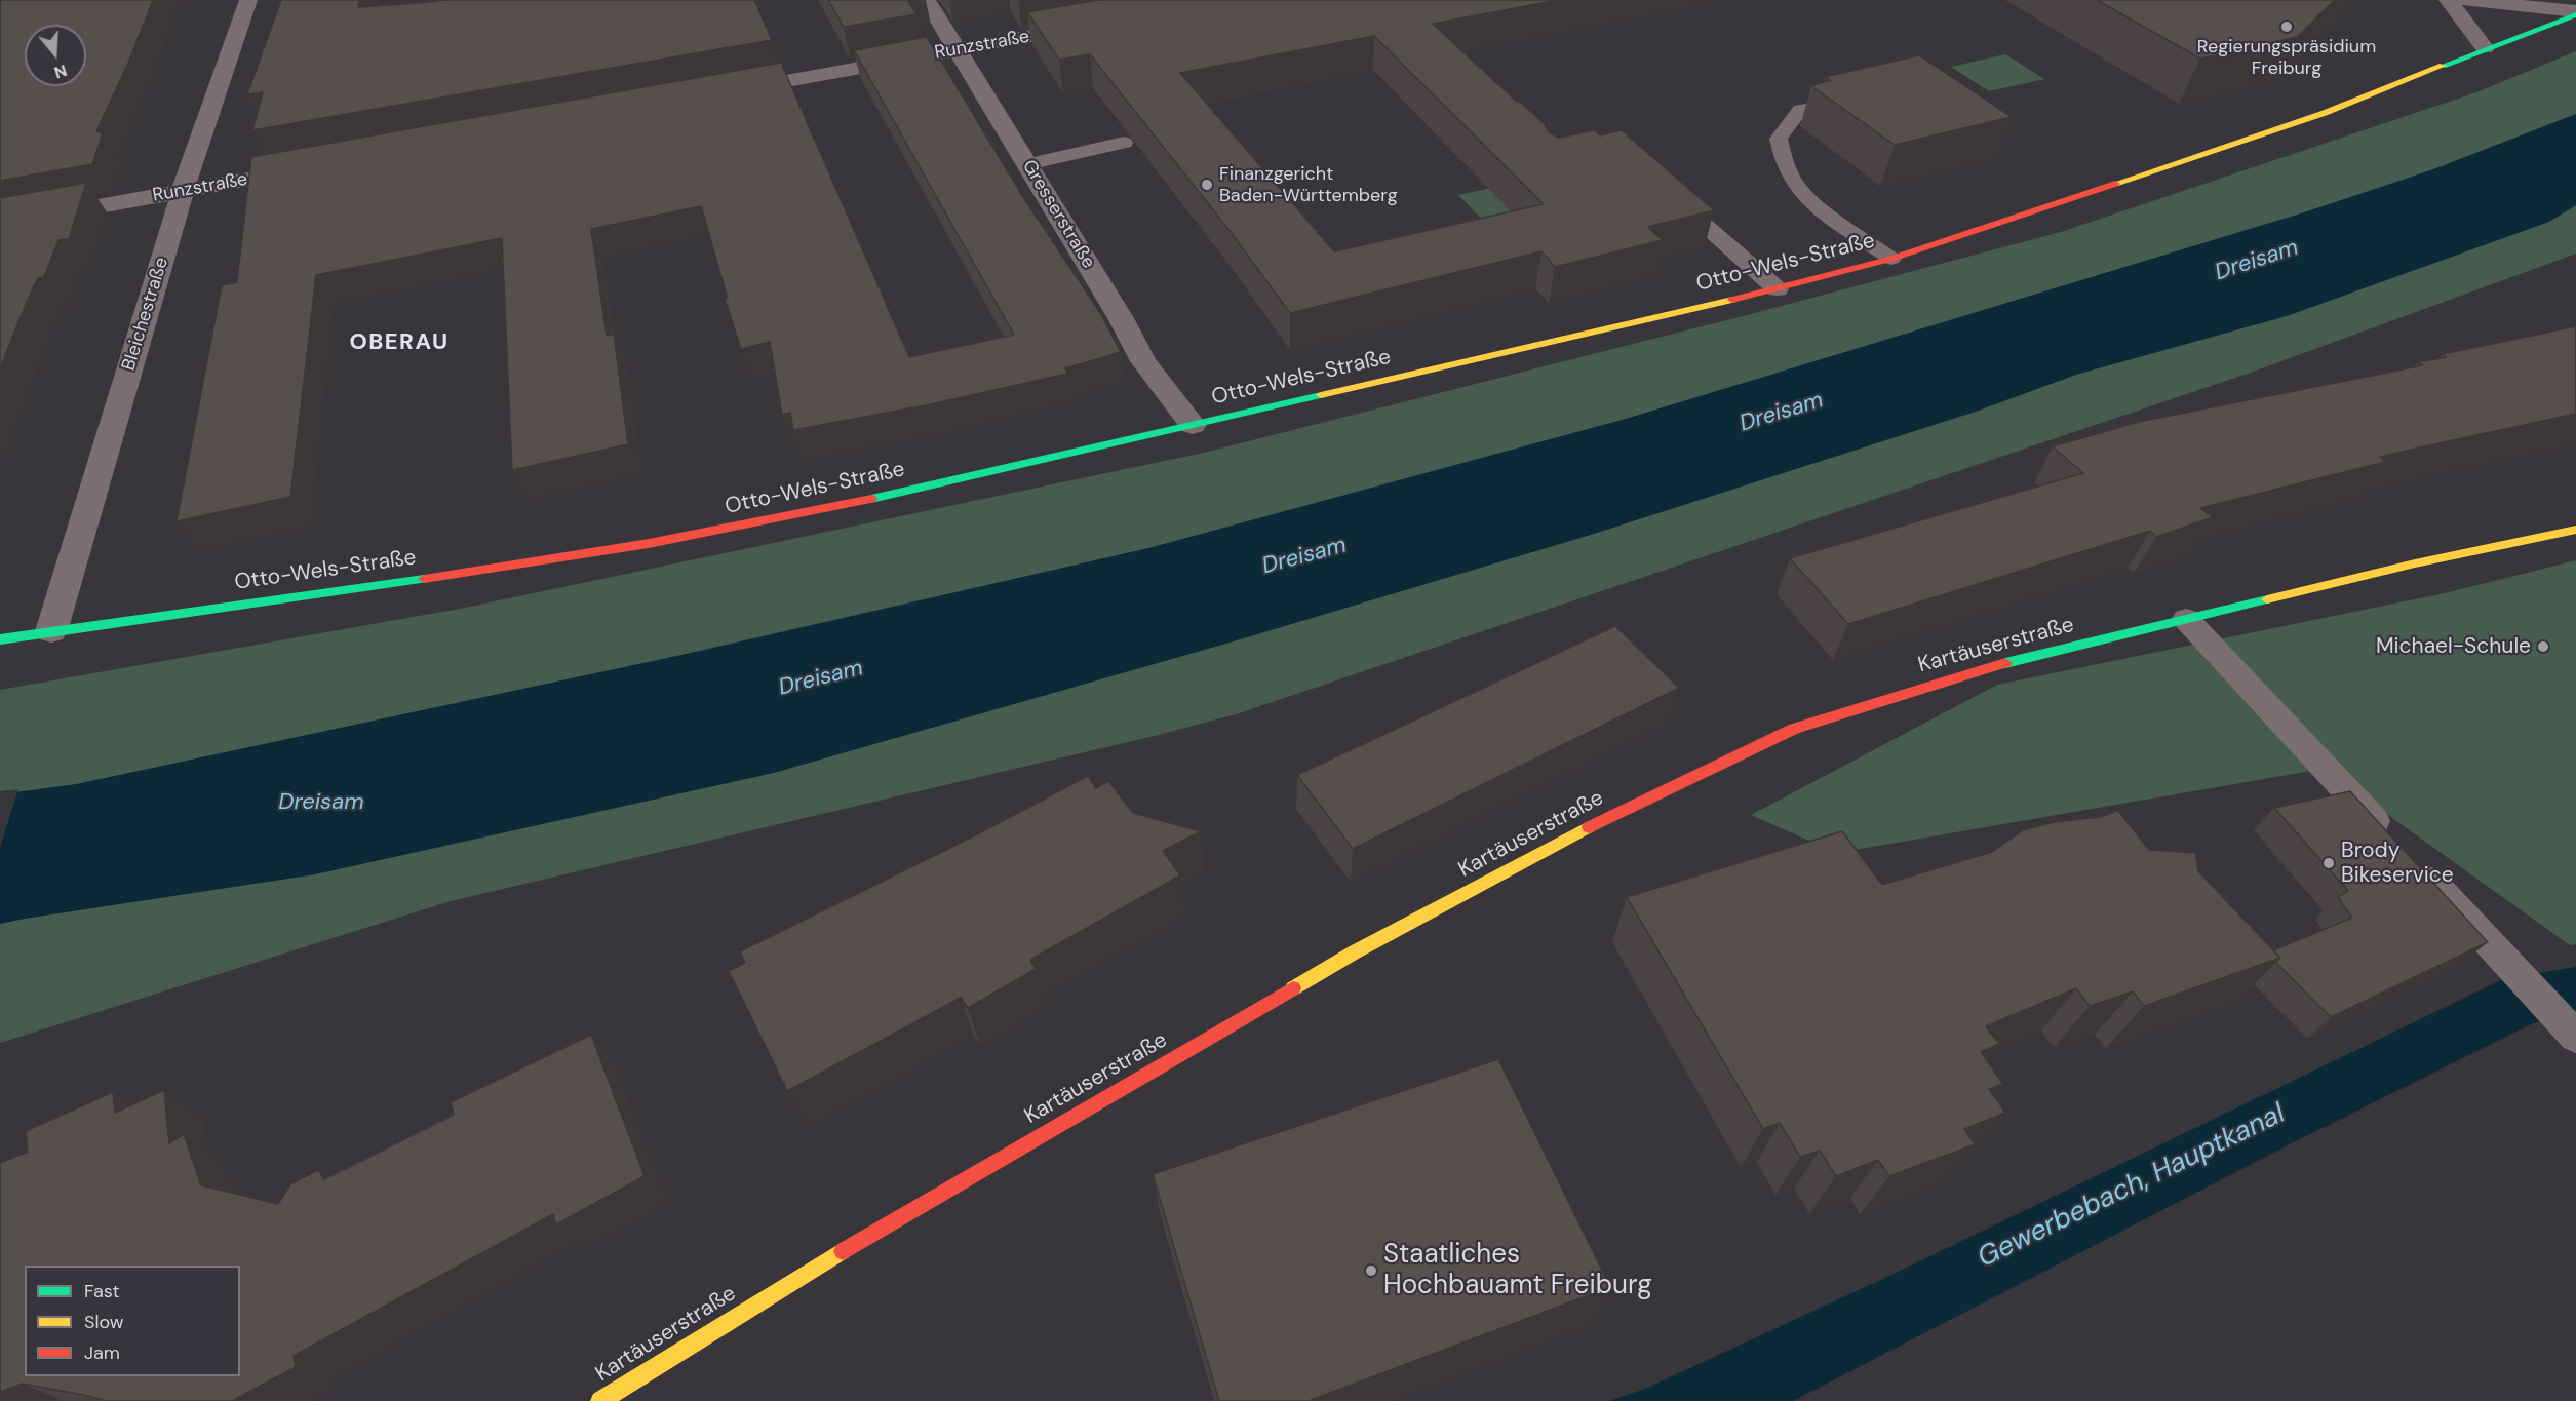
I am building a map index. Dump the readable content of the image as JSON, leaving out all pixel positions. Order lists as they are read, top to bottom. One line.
{"streets":{"street":["Runzstraße","Gresserstraße","Otto-Wels-Straße","Bleichestraße","Kartäuserstraße"]},"crossings":[["Runzstraße","Gresserstraße"],["Runzstraße","Bleichestraße"],["Gresserstraße","Otto-Wels-Straße"],["Otto-Wels-Straße","Bleichestraße"]],"districts":["OBERAU"],"water":["Dreisam","Gewerbebach, Hauptkanal"],"places":["Regierungspräsidium Freiburg","Finanzgericht Baden-Württemberg","Michael-Schule","Brody Bikeservice","Staatliches Hochbauamt Freiburg"],"legend":["Fast","Slow","Jam"],"north":"bottom"}
